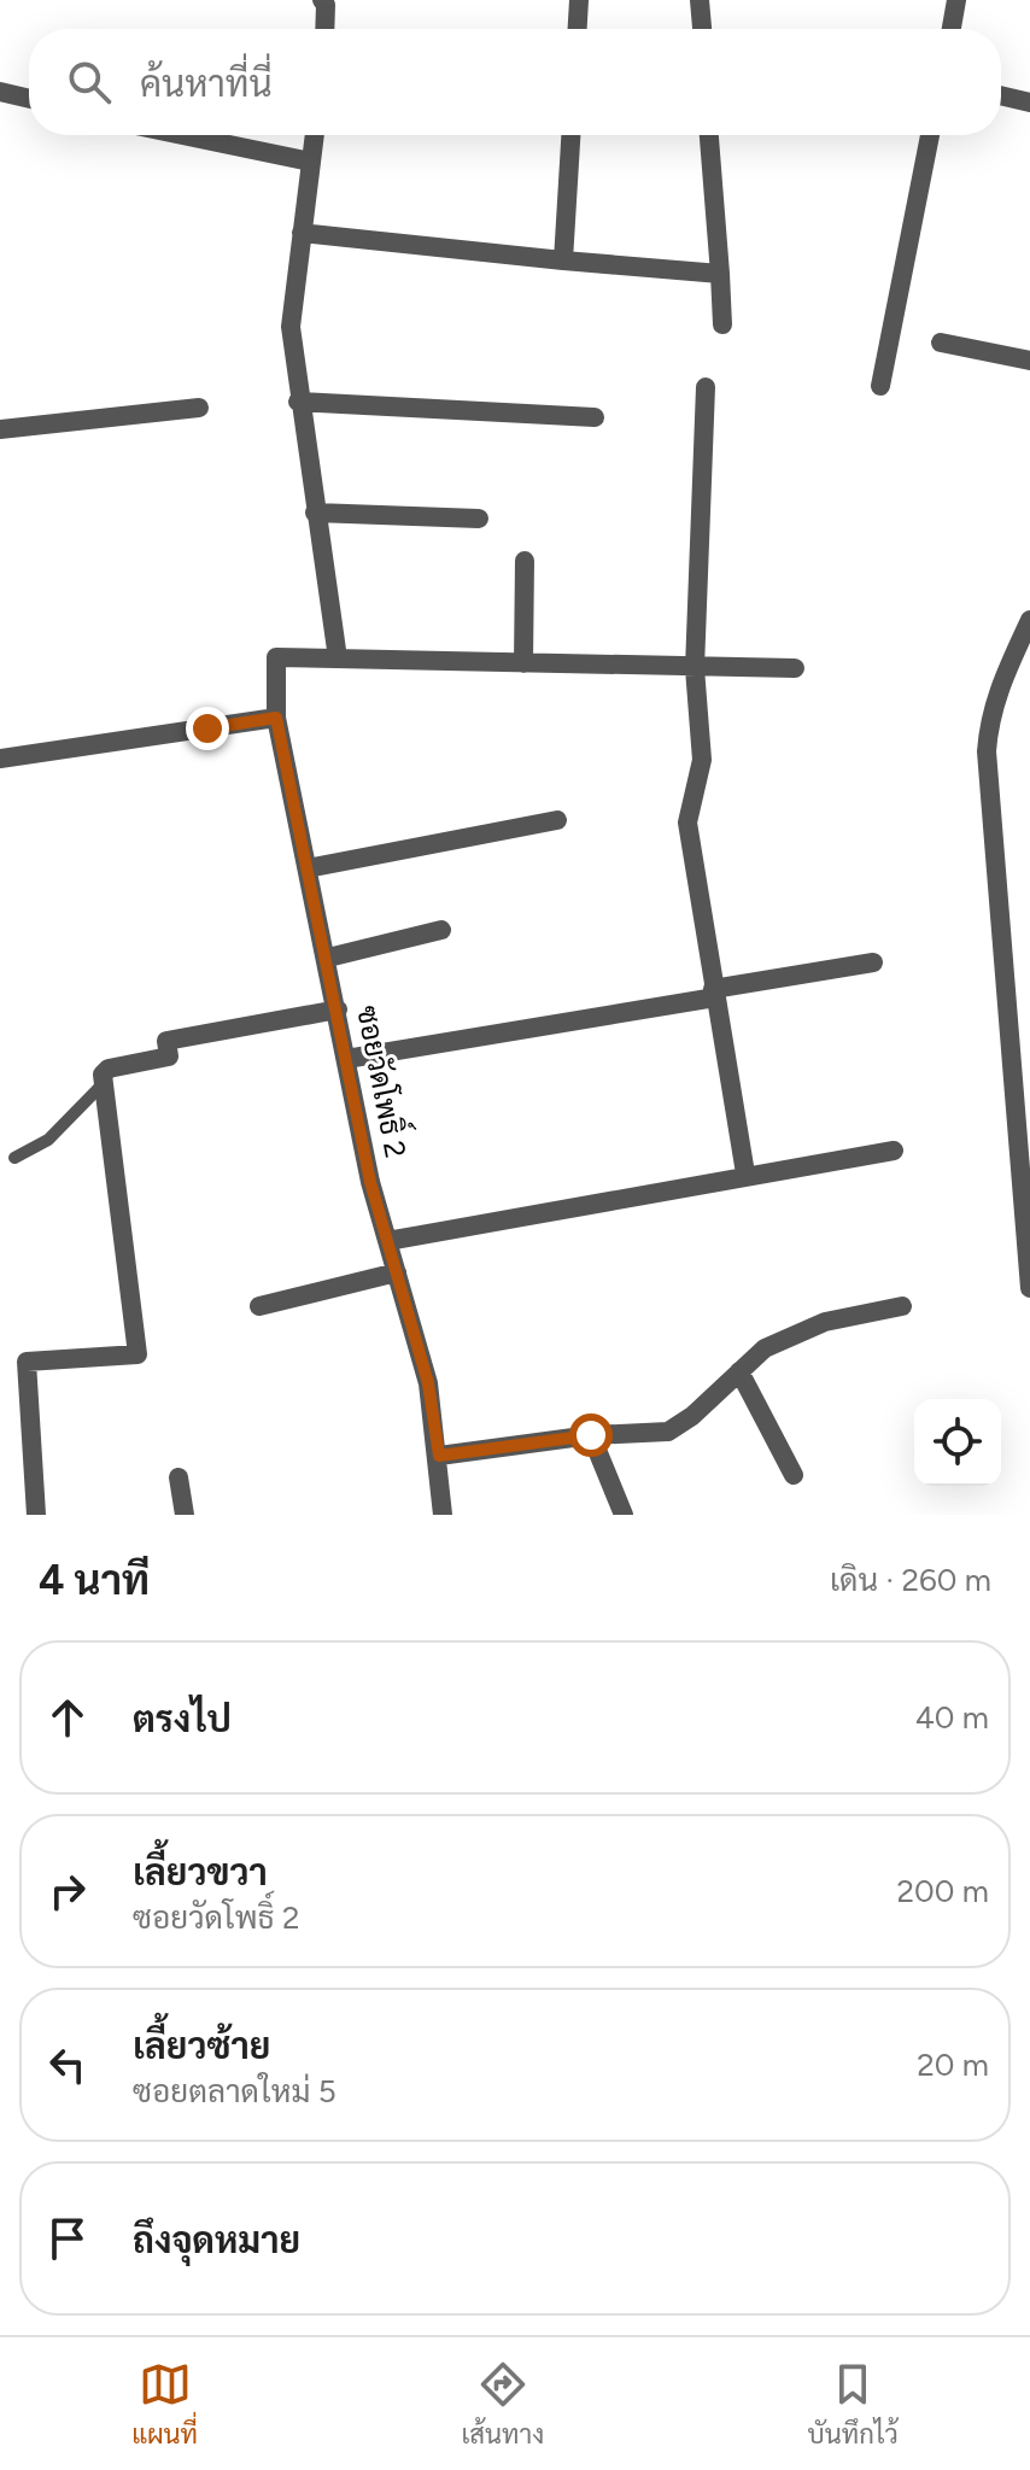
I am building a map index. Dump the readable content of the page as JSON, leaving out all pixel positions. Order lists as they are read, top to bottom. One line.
{"streets":{"street":["ซอยวัดโพธิ์ 2"]},"page":{"search":"ค้นหาที่นี่","heading":["4 นาที","เดิน · 260 m"],"list":[["ตรงไป","40 m"],["เลี้ยวขวา","ซอยวัดโพธิ์ 2","200 m"],["เลี้ยวซ้าย","ซอยตลาดใหม่ 5","20 m"],"ถึงจุดหมาย"],"nav":["แผนที่","เส้นทาง","บันทึกไว้"]}}
